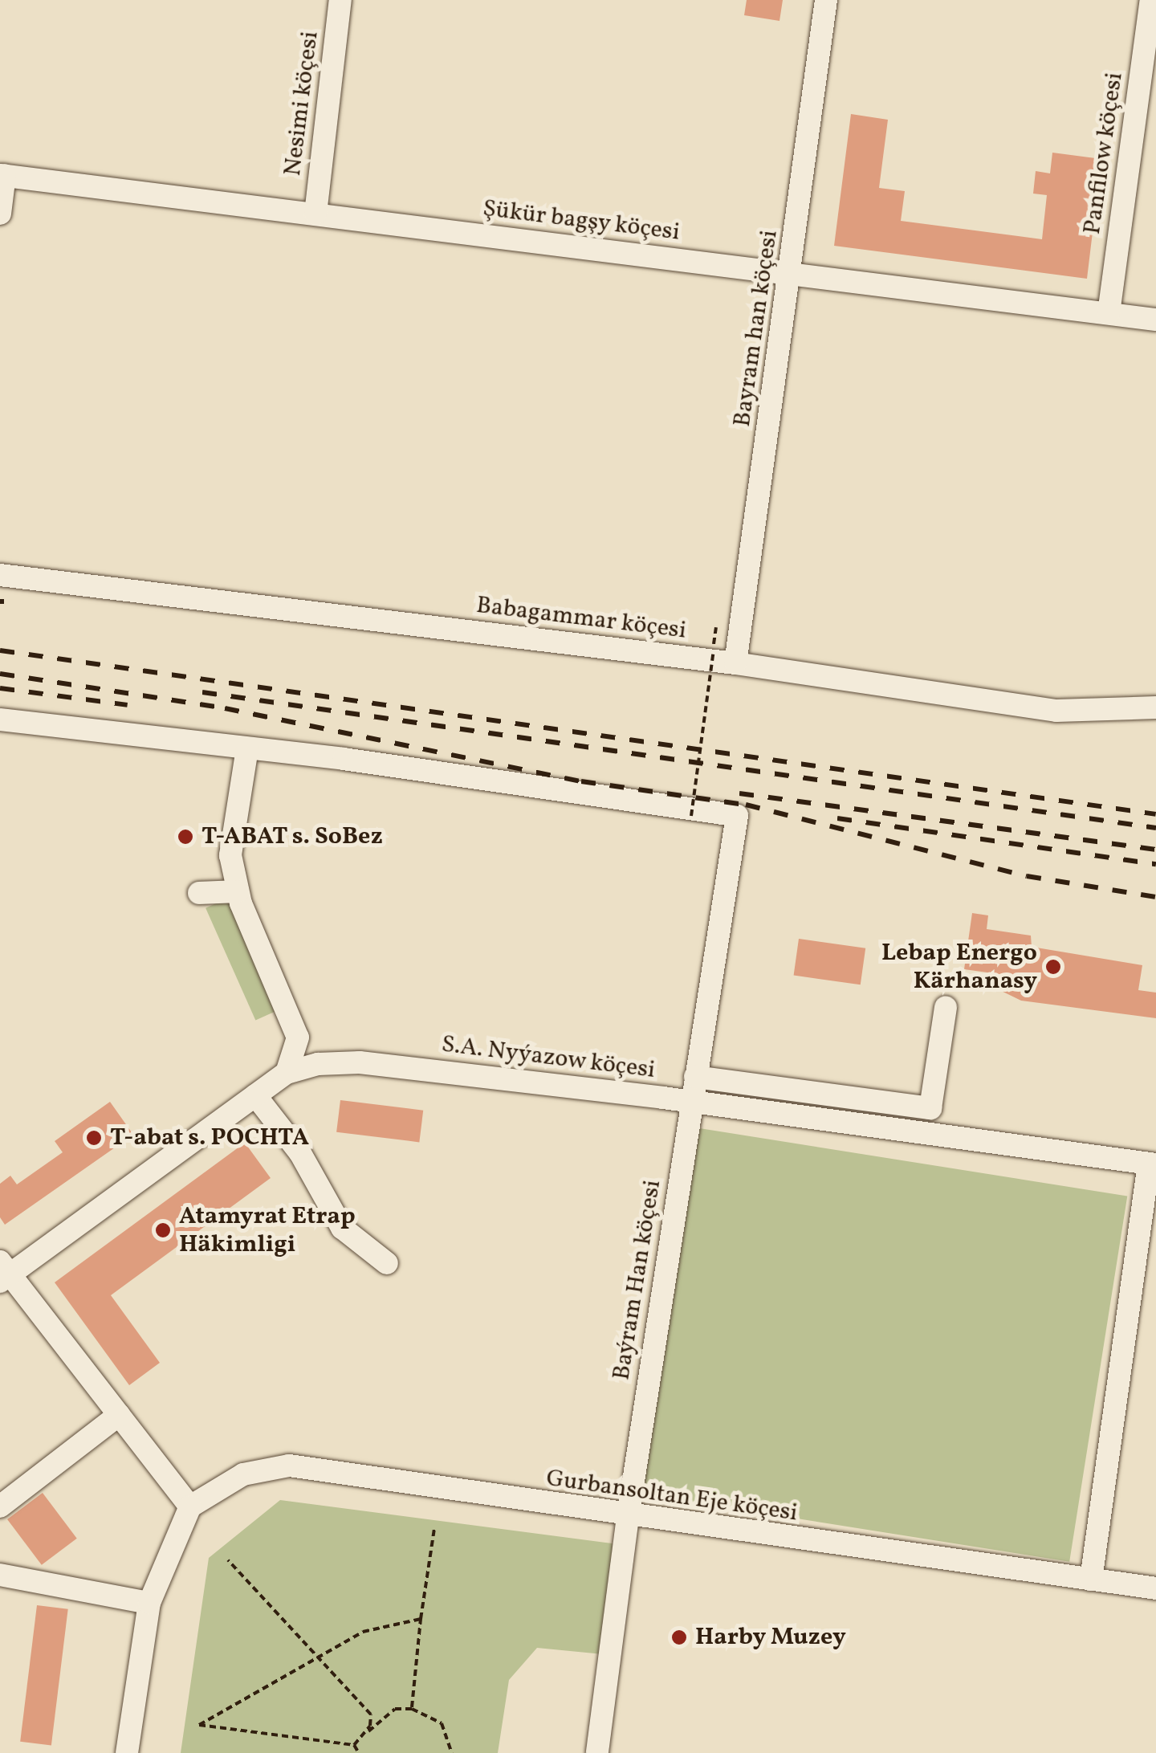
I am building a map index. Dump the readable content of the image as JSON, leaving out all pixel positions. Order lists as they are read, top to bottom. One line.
{"streets":{"street":["Nesimi köçesi","Panfilow köçesi","Şükür bagşy köçesi","Bayram han köçesi","Babagammar köçesi","S.A. Nyýazow köçesi","Baýram Han köçesi","Gurbansoltan Eje köçesi"]},"crossings":[["Nesimi köçesi","Şükür bagşy köçesi"],["Panfilow köçesi","Şükür bagşy köçesi"],["Şükür bagşy köçesi","Bayram han köçesi"],["Bayram han köçesi","Babagammar köçesi"],["S.A. Nyýazow köçesi","Baýram Han köçesi"],["Baýram Han köçesi","Gurbansoltan Eje köçesi"]],"places":["T-ABAT s. SoBez","Lebap Energo Kärhanasy","T-abat s. POCHTA","Atamyrat Etrap Häkimligi","Harby Muzey"]}
